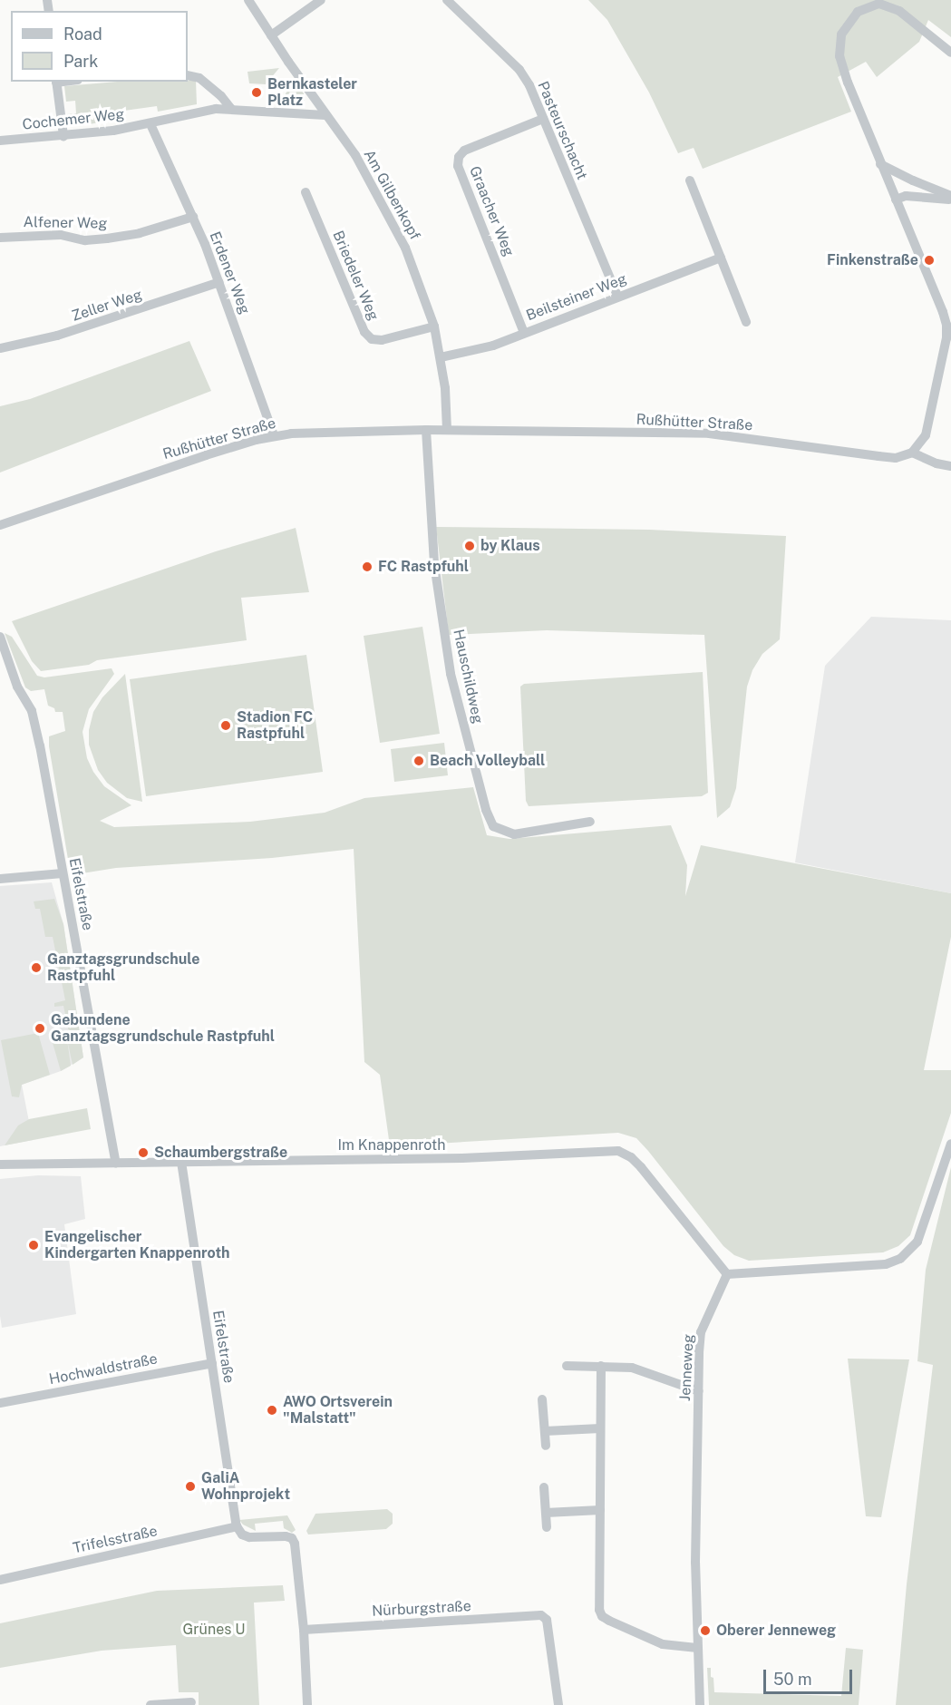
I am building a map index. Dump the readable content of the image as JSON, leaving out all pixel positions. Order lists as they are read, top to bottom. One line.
{"streets":{"street":["Cochemer Weg","Pasteurschacht","Am Gilbenkopf","Graacher Weg","Alfener Weg","Erdener Weg","Briedeler Weg","Beilsteiner Weg","Zeller Weg","Rußhütter Straße","Hauschildweg","Eifelstraße","Im Knappenroth","Jenneweg","Hochwaldstraße","Trifelsstraße","Nürburgstraße"]},"crossings":[["Cochemer Weg","Erdener Weg"],["Pasteurschacht","Graacher Weg"],["Pasteurschacht","Beilsteiner Weg"],["Am Gilbenkopf","Briedeler Weg"],["Am Gilbenkopf","Beilsteiner Weg"],["Am Gilbenkopf","Rußhütter Straße"],["Graacher Weg","Beilsteiner Weg"],["Alfener Weg","Erdener Weg"],["Erdener Weg","Zeller Weg"],["Erdener Weg","Rußhütter Straße"],["Rußhütter Straße","Hauschildweg"],["Eifelstraße","Im Knappenroth"],["Eifelstraße","Hochwaldstraße"],["Eifelstraße","Trifelsstraße"],["Im Knappenroth","Jenneweg"],["Trifelsstraße","Nürburgstraße"]],"parks":["Grünes U"],"places":["Bernkasteler Platz","Finkenstraße","by Klaus","FC Rastpfuhl","Stadion FC Rastpfuhl","Beach Volleyball","Ganztagsgrundschule Rastpfuhl","Gebundene Ganztagsgrundschule Rastpfuhl","Schaumbergstraße","Evangelischer Kindergarten Knappenroth","AWO Ortsverein \"Malstatt\"","GaliA Wohnprojekt","Oberer Jenneweg"],"legend":["Road","Park"],"scale_bar":"50 m"}
